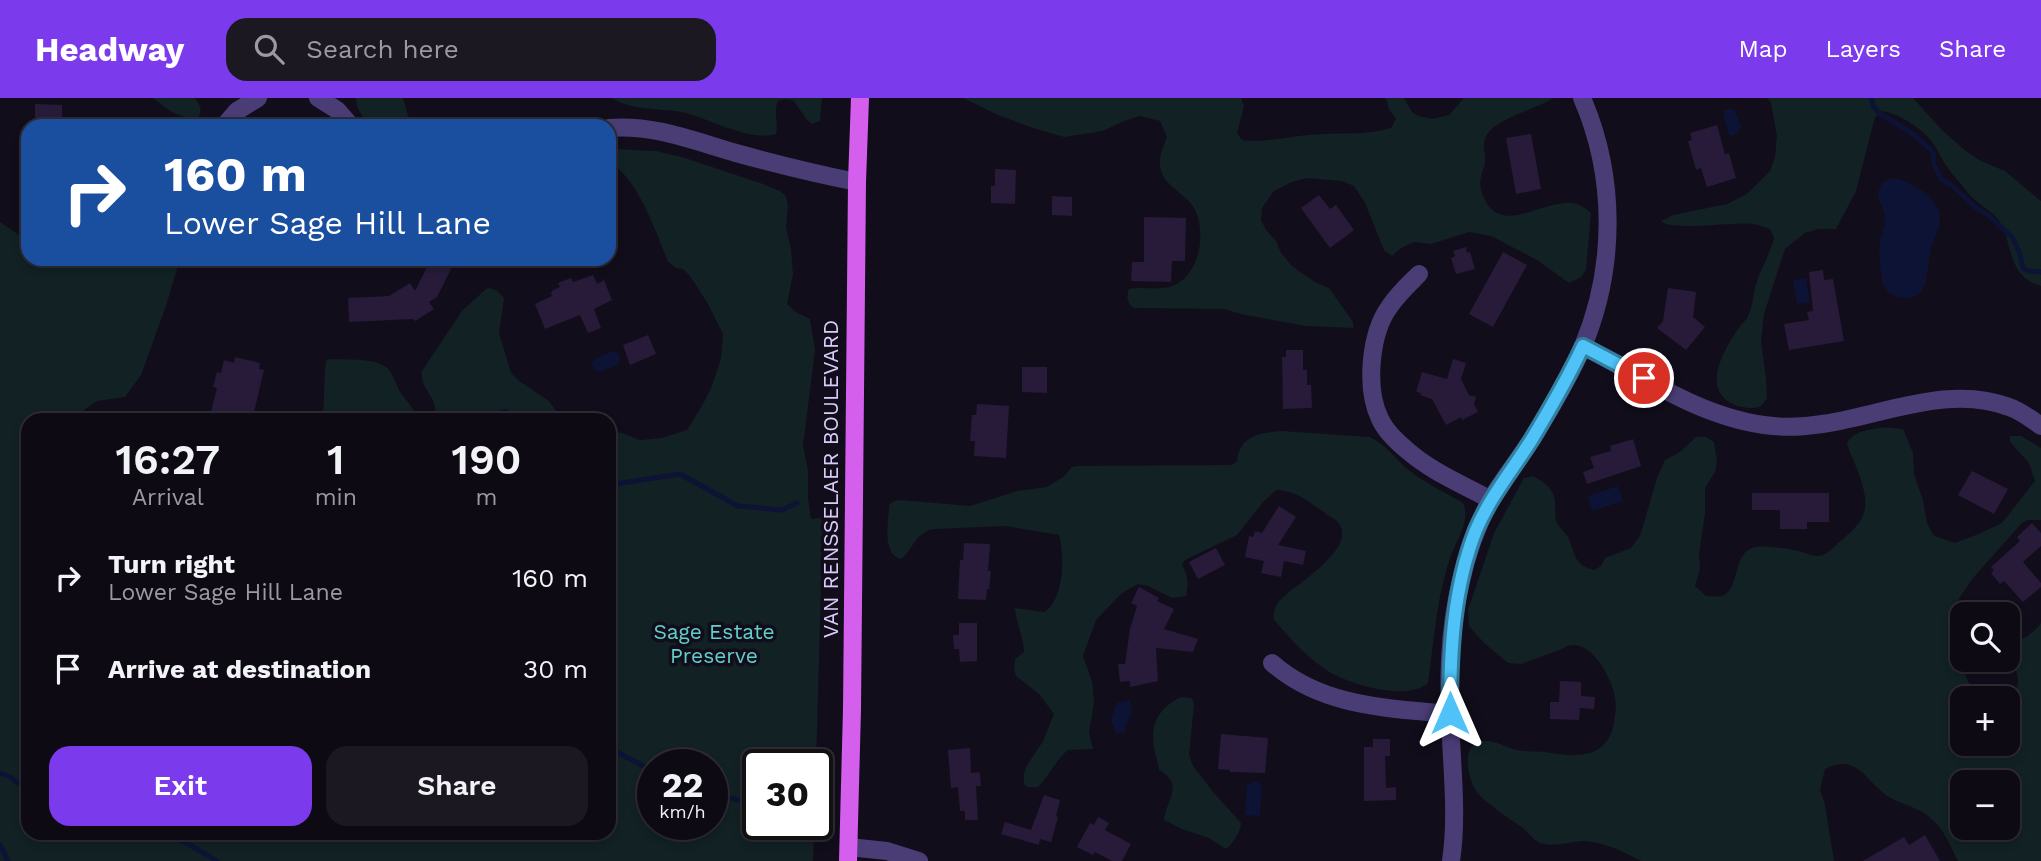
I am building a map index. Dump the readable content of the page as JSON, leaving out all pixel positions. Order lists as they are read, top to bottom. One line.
{"streets":{"main road":["VAN RENSSELAER BOULEVARD"]},"parks":["Sage Estate Preserve"],"page":{"header":"Headway","search":"Search here","nav":["Map","Layers","Share"],"turn":["160 m","Lower Sage Hill Lane"],"eta":["16:27","Arrival","1","min","190","m"],"list":[{"name":"Turn right","note":"Lower Sage Hill Lane","value":"160 m"},{"name":"Arrive at destination","value":"30 m"}],"map_buttons":["+","−"],"buttons":["Exit","Share"],"speed":"22 km/h","limit":"30"}}
